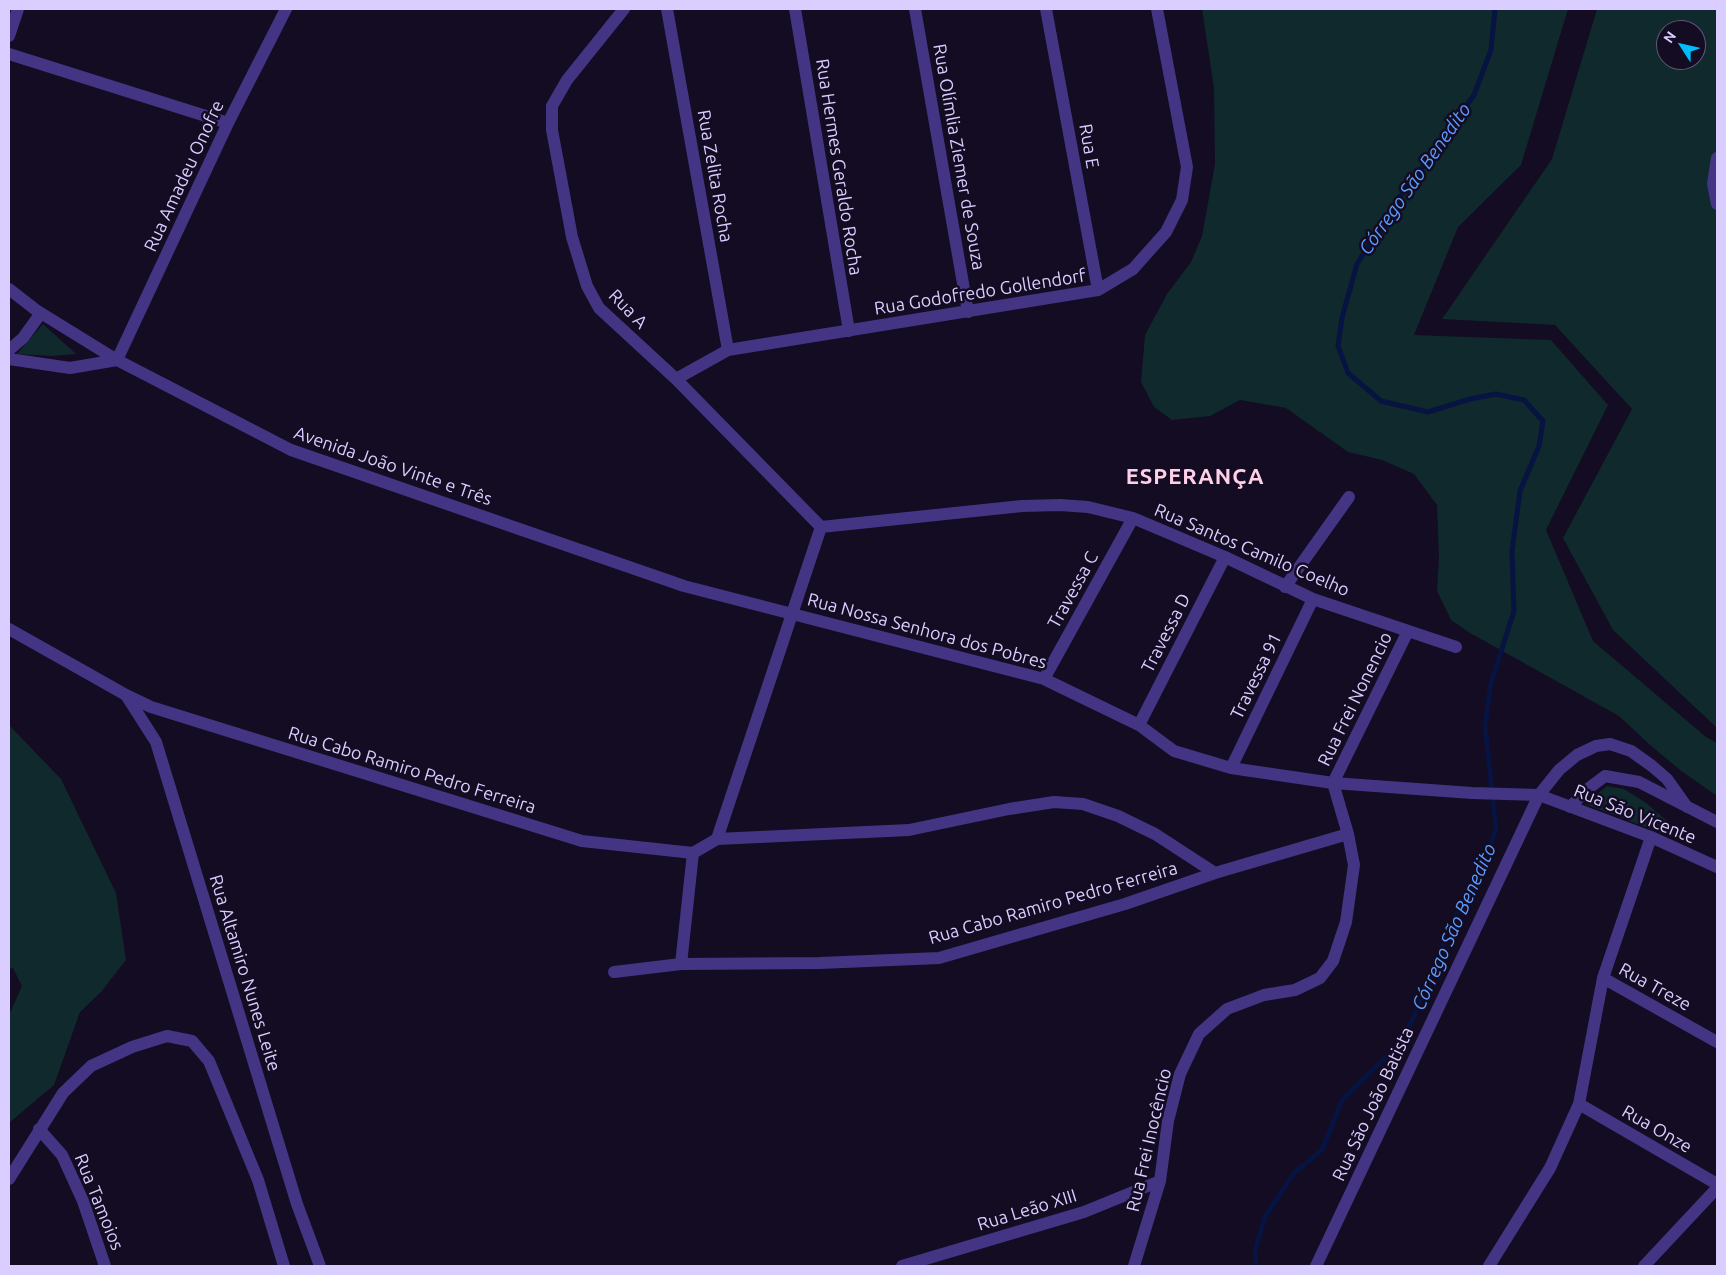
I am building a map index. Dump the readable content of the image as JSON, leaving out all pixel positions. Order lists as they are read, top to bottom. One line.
{"streets":{"street":["Rua E","Rua Olímlia Ziemer de Souza","Rua Hermes Geraldo Rocha","Rua Amadeu Onofre","Rua Zelita Rocha","Rua Godofredo Gollendorf","Rua A","Avenida João Vinte e Três","Rua Santos Camilo Coelho","Travessa C","Rua Nossa Senhora dos Pobres","Travessa D","Travessa 91","Rua Frei Nonencio","Rua Cabo Ramiro Pedro Ferreira","Rua São Vicente","Rua Altamiro Nunes Leite","Rua Treze","Rua São João Batista","Rua Onze","Rua Frei Inocêncio","Rua Tamoios","Rua Leão XIII"]},"crossings":[["Rua E","Rua Godofredo Gollendorf"],["Rua Olímlia Ziemer de Souza","Rua Godofredo Gollendorf"],["Rua Hermes Geraldo Rocha","Rua Godofredo Gollendorf"],["Rua Amadeu Onofre","Avenida João Vinte e Três"],["Rua Zelita Rocha","Rua Godofredo Gollendorf"],["Rua Godofredo Gollendorf","Rua A"],["Rua A","Rua Santos Camilo Coelho"],["Avenida João Vinte e Três","Rua Nossa Senhora dos Pobres"],["Rua Santos Camilo Coelho","Travessa C"],["Rua Santos Camilo Coelho","Travessa D"],["Rua Santos Camilo Coelho","Travessa 91"],["Rua Santos Camilo Coelho","Rua Frei Nonencio"],["Travessa C","Rua Nossa Senhora dos Pobres"],["Rua Nossa Senhora dos Pobres","Travessa D"],["Rua Nossa Senhora dos Pobres","Travessa 91"],["Rua Nossa Senhora dos Pobres","Rua Frei Nonencio"],["Rua Nossa Senhora dos Pobres","Rua São Vicente"],["Rua Nossa Senhora dos Pobres","Rua São João Batista"],["Rua Nossa Senhora dos Pobres","Rua Frei Inocêncio"],["Rua Frei Nonencio","Rua Frei Inocêncio"],["Rua Cabo Ramiro Pedro Ferreira","Rua Altamiro Nunes Leite"],["Rua Cabo Ramiro Pedro Ferreira","Rua Frei Inocêncio"],["Rua São Vicente","Rua São João Batista"],["Rua Frei Inocêncio","Rua Leão XIII"]],"districts":["ESPERANÇA"],"water":["Córrego São Benedito"],"north":"top left"}
